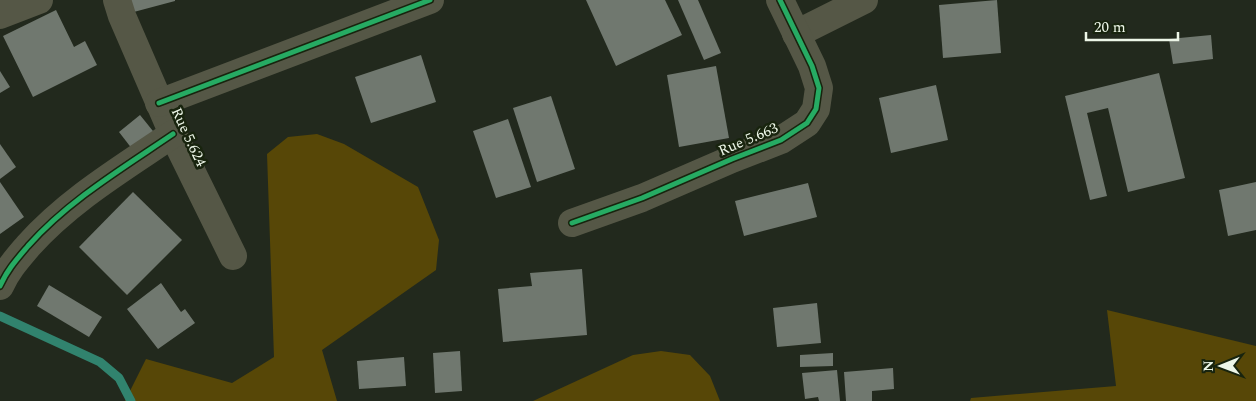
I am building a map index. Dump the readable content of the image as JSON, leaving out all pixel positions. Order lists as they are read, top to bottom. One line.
{"streets":{"street":["Rue 5.624","Rue 5.663"]},"scale_bar":"20 m","north":"left"}
